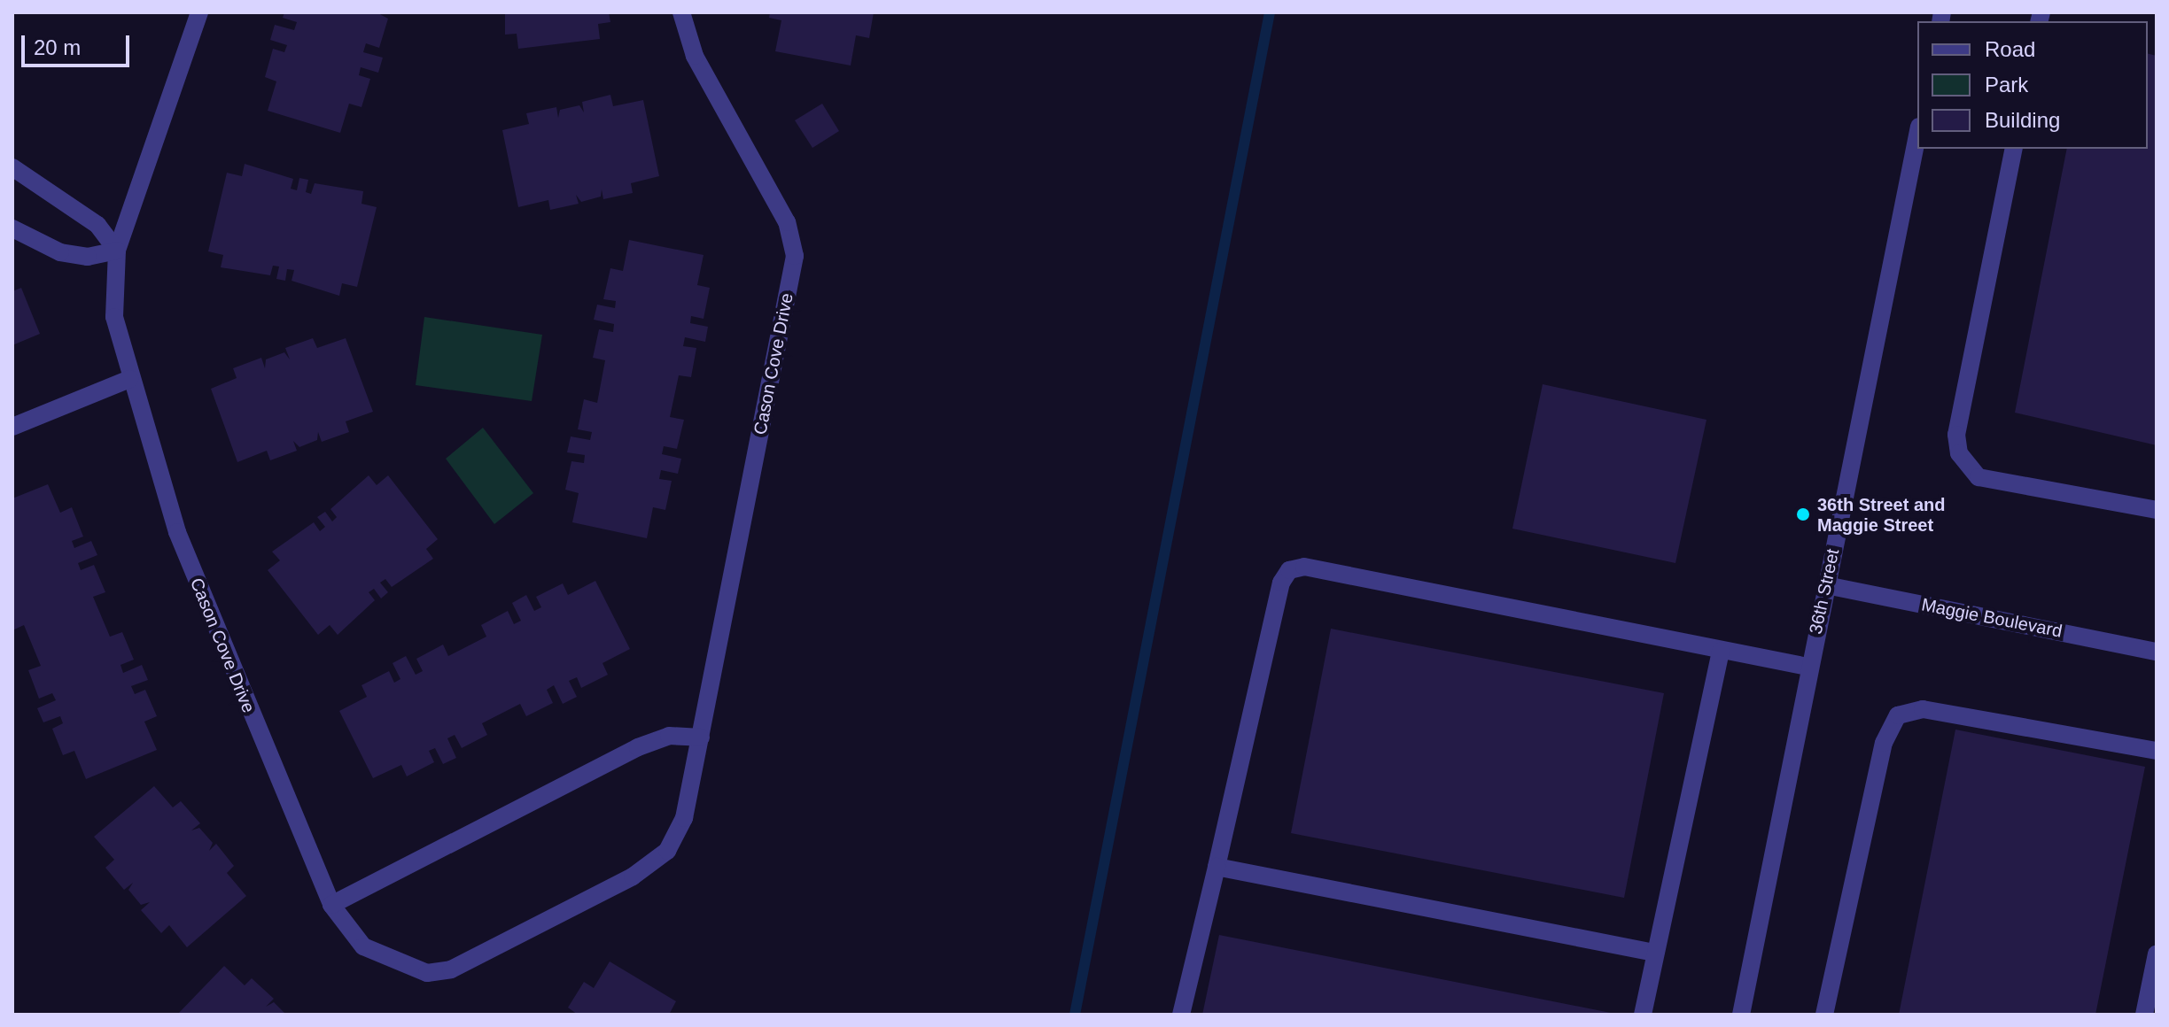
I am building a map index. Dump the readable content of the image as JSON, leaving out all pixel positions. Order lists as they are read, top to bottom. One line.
{"streets":{"street":["Cason Cove Drive","36th Street","Maggie Boulevard"]},"crossings":[["36th Street","Maggie Boulevard"]],"places":["36th Street and Maggie Street"],"legend":["Road","Park","Building"],"scale_bar":"20 m"}
